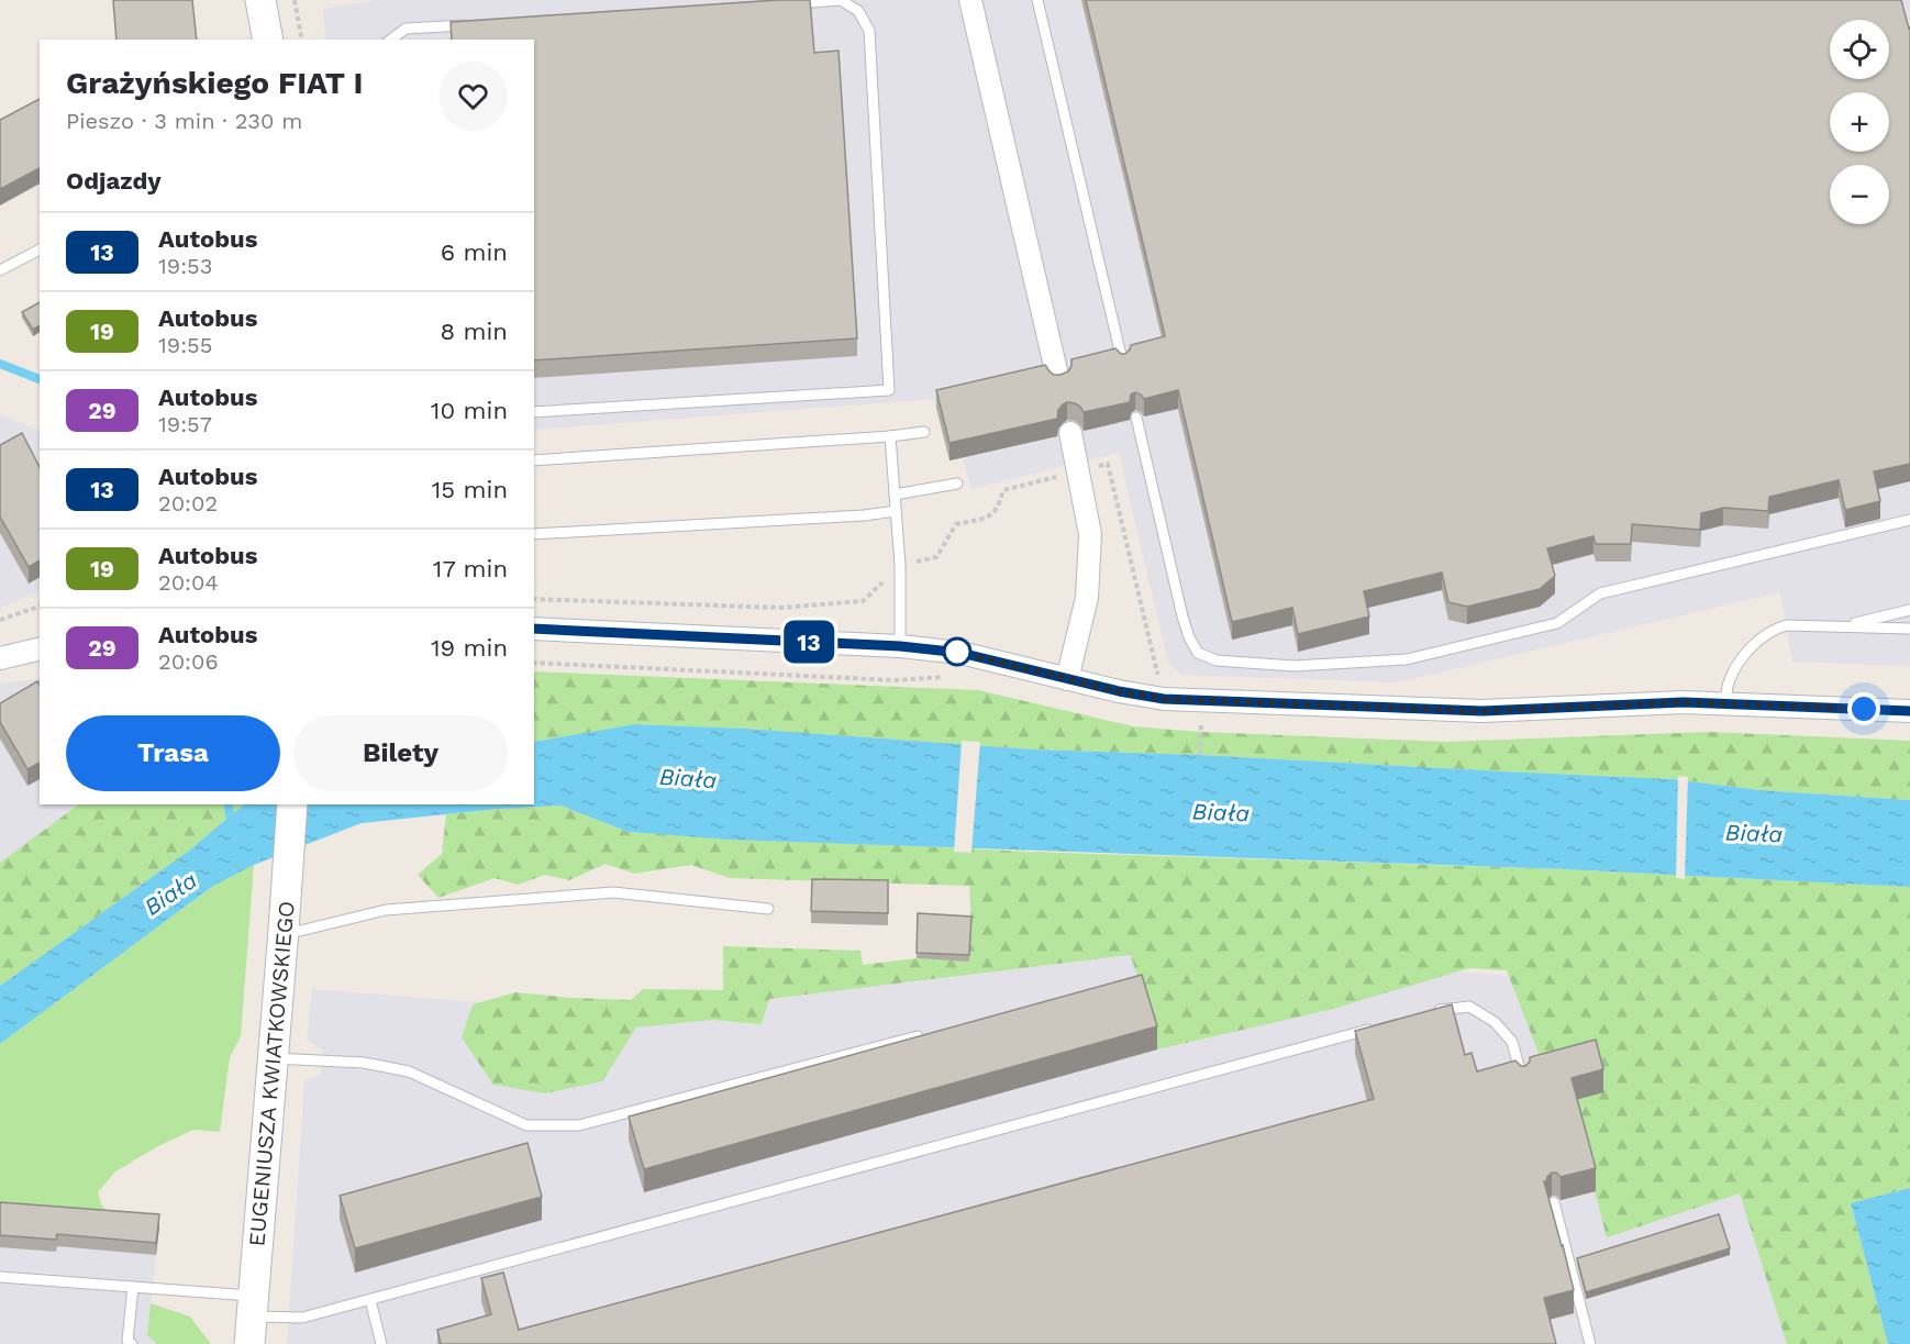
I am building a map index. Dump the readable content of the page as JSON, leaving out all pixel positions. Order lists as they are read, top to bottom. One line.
{"streets":{"street":["EUGENIUSZA KWIATKOWSKIEGO"]},"water":["Biała"],"lines":["bus line 13"],"page":{"on_map":"13","map_buttons":["+","−"],"heading":[["Grażyńskiego FIAT I","Pieszo · 3 min · 230 m"],"Odjazdy"],"list":[{"mark":"13","name":"Autobus","note":"19:53","value":"6 min"},{"mark":"19","name":"Autobus","note":"19:55","value":"8 min"},{"mark":"29","name":"Autobus","note":"19:57","value":"10 min"},{"mark":"13","name":"Autobus","note":"20:02","value":"15 min"},{"mark":"19","name":"Autobus","note":"20:04","value":"17 min"},{"mark":"29","name":"Autobus","note":"20:06","value":"19 min"}],"buttons":["Trasa","Bilety"]}}
